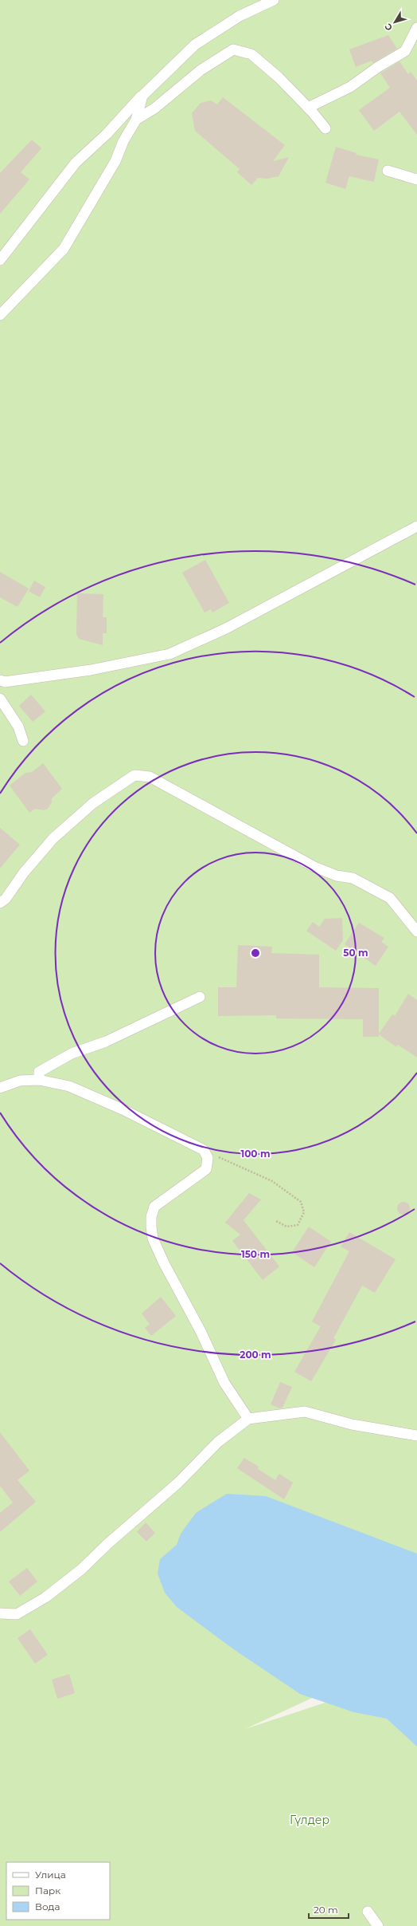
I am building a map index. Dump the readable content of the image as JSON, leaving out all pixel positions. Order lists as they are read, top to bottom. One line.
{"parks":["Гүлдер"],"legend":["Улица","Парк","Вода"],"scale_bar":"20 m","north":"bottom left","rings":["50 m","100 m","150 m","200 m"]}
